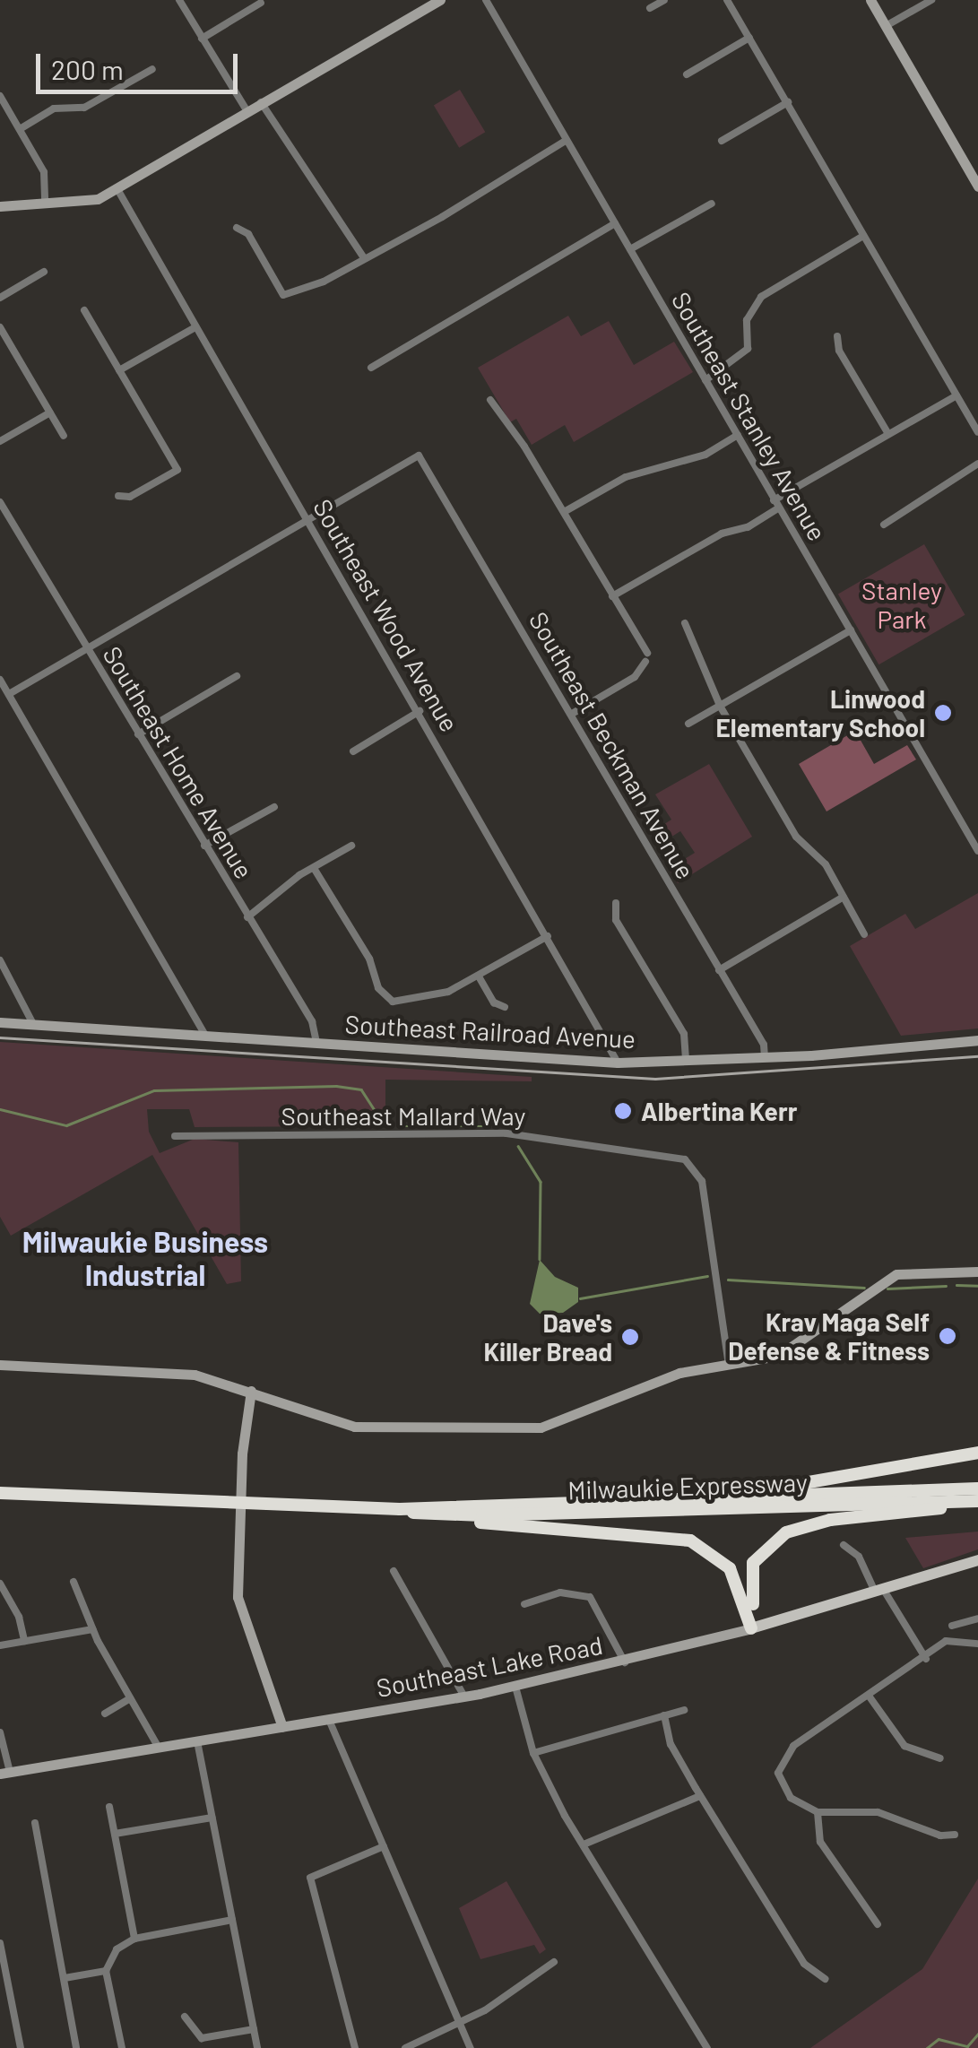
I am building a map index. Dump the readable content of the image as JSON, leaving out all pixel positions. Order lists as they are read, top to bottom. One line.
{"streets":{"highway":["Milwaukie Expressway"],"main road":["Southeast Lake Road"],"street":["Southeast Stanley Avenue","Southeast Wood Avenue","Southeast Beckman Avenue","Southeast Home Avenue","Southeast Railroad Avenue","Southeast Mallard Way"]},"crossings":[["Southeast Wood Avenue","Southeast Beckman Avenue"],["Southeast Wood Avenue","Southeast Railroad Avenue"],["Southeast Beckman Avenue","Southeast Railroad Avenue"],["Southeast Home Avenue","Southeast Railroad Avenue"]],"districts":["Milwaukie Business Industrial"],"parks":["Stanley Park"],"places":["Linwood Elementary School","Albertina Kerr","Krav Maga Self Defense & Fitness","Dave's Killer Bread"],"scale_bar":"200 m"}
